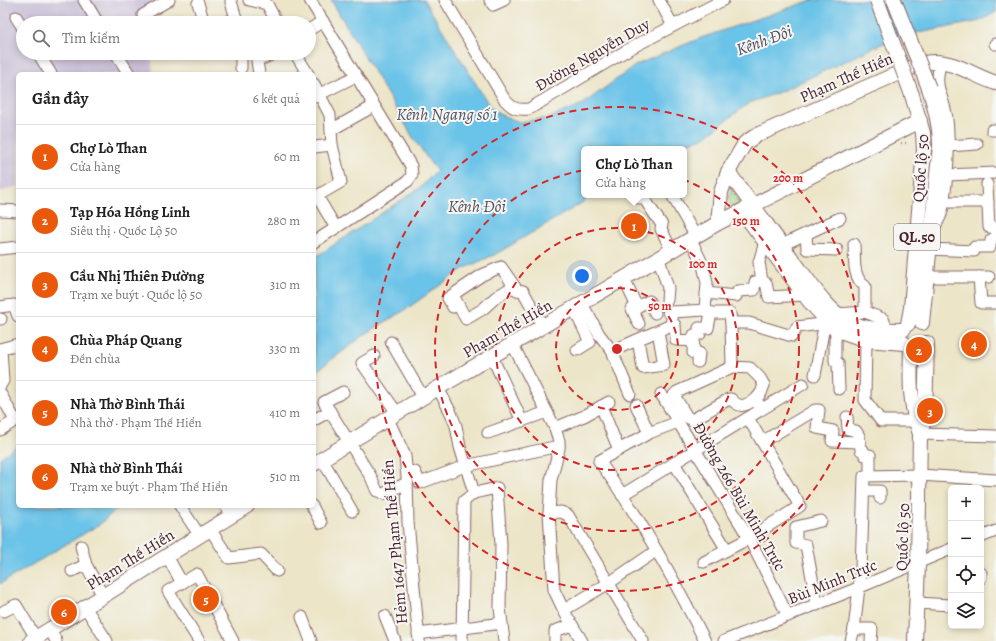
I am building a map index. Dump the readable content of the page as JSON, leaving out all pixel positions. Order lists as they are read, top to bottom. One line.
{"streets":{"main road":["Phạm Thế Hiển","Quốc lộ 50","QL.50"],"street":["Đường Nguyễn Duy","Đường 266 Bùi Minh Trực","Hẻm 1647 Phạm Thế Hiển","Bùi Minh Trực"]},"crossings":[["Phạm Thế Hiển","Quốc lộ 50"],["Phạm Thế Hiển","Hẻm 1647 Phạm Thế Hiển"],["Quốc lộ 50","QL.50"],["Quốc lộ 50","Bùi Minh Trực"],["Đường 266 Bùi Minh Trực","Bùi Minh Trực"]],"water":["Kênh Đôi","Kênh Ngang số 1"],"page":{"search":"Tìm kiếm","heading":["Gần đây","6 kết quả"],"list":[{"mark":"1","name":"Chợ Lò Than","note":"Cửa hàng","value":"60 m"},{"mark":"2","name":"Tạp Hóa Hồng Linh","note":"Siêu thị · Quốc Lộ 50","value":"280 m"},{"mark":"3","name":"Cầu Nhị Thiên Đường","note":"Trạm xe buýt · Quốc lộ 50","value":"310 m"},{"mark":"4","name":"Chùa Pháp Quang","note":"Đền chùa","value":"330 m"},{"mark":"5","name":"Nhà Thờ Bình Thái","note":"Nhà thờ · Phạm Thế Hiển","value":"410 m"},{"mark":"6","name":"Nhà thờ Bình Thái","note":"Trạm xe buýt · Phạm Thế Hiển","value":"510 m"}],"popup":["Chợ Lò Than","Cửa hàng"],"pins":["1","4","2","3","5","6"],"map_buttons":["+","−"]},"rings":["200 m","150 m","100 m","50 m"]}
